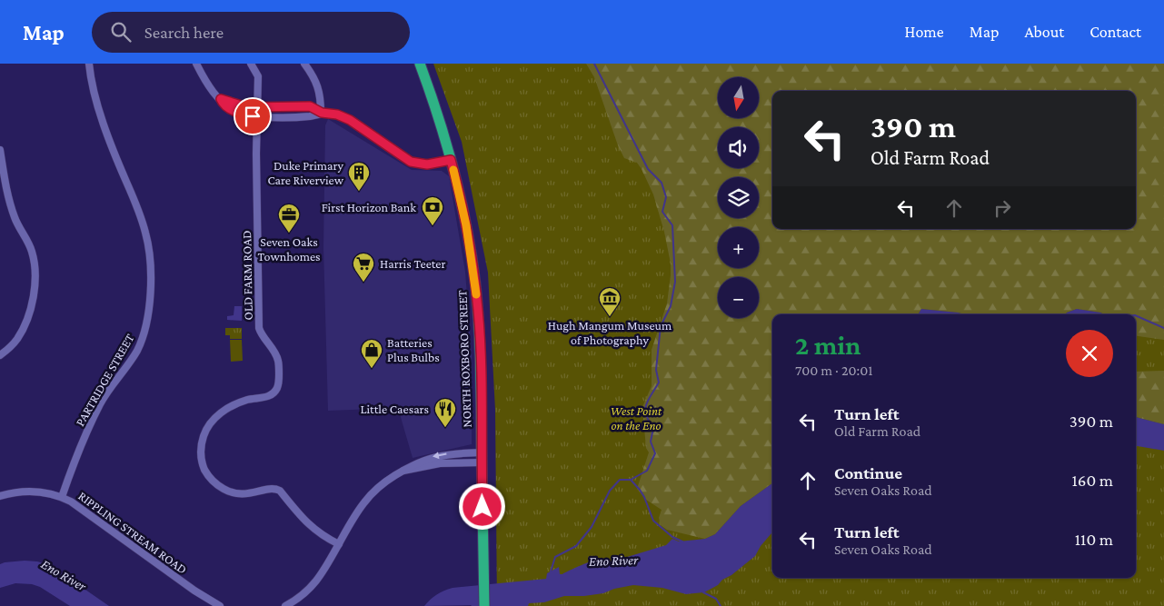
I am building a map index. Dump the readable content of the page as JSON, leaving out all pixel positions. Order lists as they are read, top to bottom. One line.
{"streets":{"highway":["NORTH ROXBORO STREET"],"street":["OLD FARM ROAD","PARTRIDGE STREET","RIPPLING STREAM ROAD"]},"crossings":[["PARTRIDGE STREET","RIPPLING STREAM ROAD"]],"water":["Eno River"],"parks":["West Point on the Eno"],"places":{"building":["Duke Primary Care Riverview"],"bank":["First Horizon Bank"],"office":["Seven Oaks Townhomes"],"supermarket":["Harris Teeter"],"museum":["Hugh Mangum Museum of Photography"],"shop":["Batteries Plus Bulbs"],"restaurant":["Little Caesars"]},"north":"bottom","page":{"header":"Map","search":"Search here","nav":["Home","Map","About","Contact"],"map_buttons":["+","−"],"turn":["390 m","Old Farm Road"],"heading":["2 min","700 m · 20:01"],"list":[{"name":"Turn left","note":"Old Farm Road","value":"390 m"},{"name":"Continue","note":"Seven Oaks Road","value":"160 m"},{"name":"Turn left","note":"Seven Oaks Road","value":"110 m"}]}}
